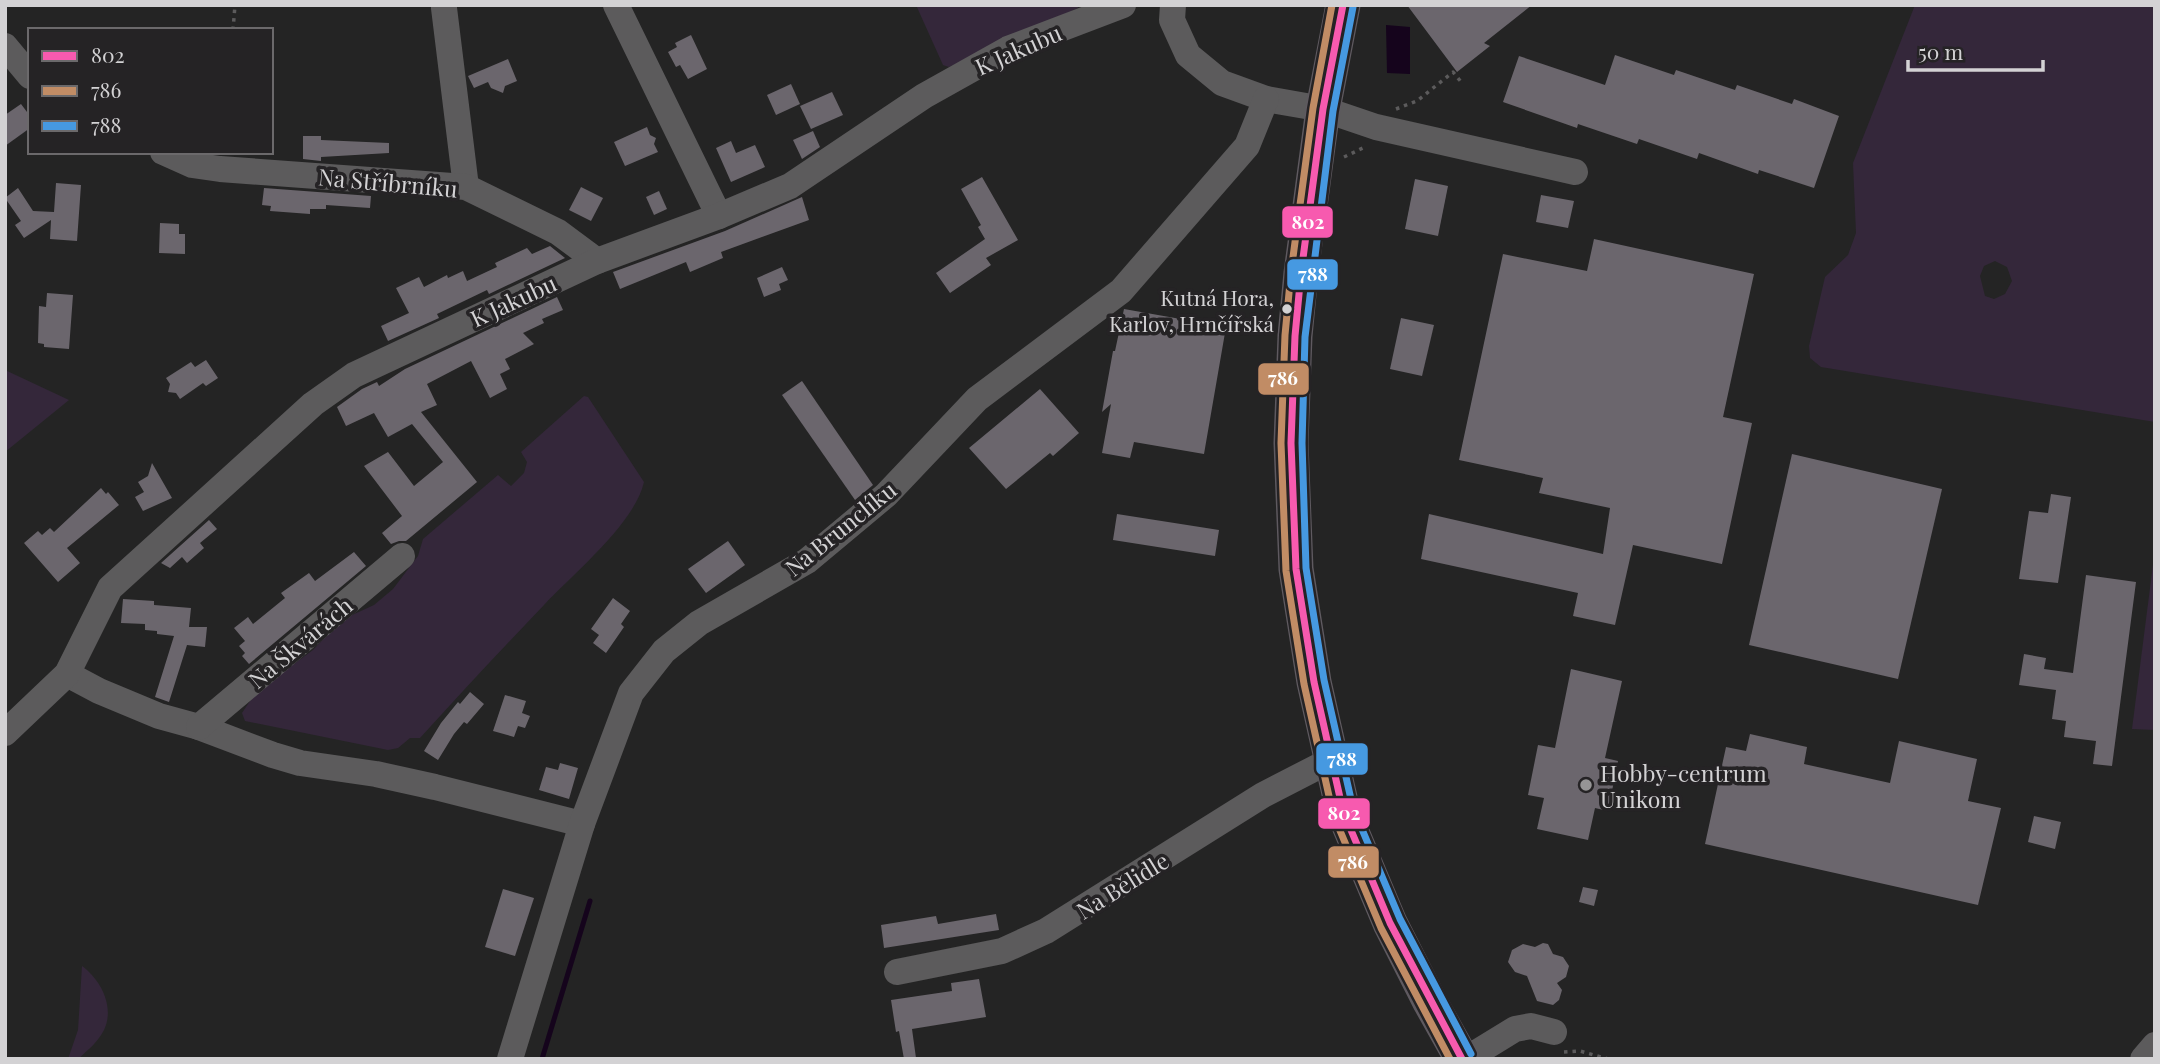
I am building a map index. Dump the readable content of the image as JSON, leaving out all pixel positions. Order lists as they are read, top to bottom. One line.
{"streets":{"street":["K Jakubu","Na Stříbrníku","Na Brunclíku","Na Škvárách","Na Bělidle"]},"crossings":[["K Jakubu","Na Stříbrníku"]],"places":["Kutná Hora, Karlov, Hrnčířská","Hobby-centrum Unikom"],"lines":["transit line 802","transit line 786","transit line 788"],"legend":["802","786","788"],"scale_bar":"50 m"}
